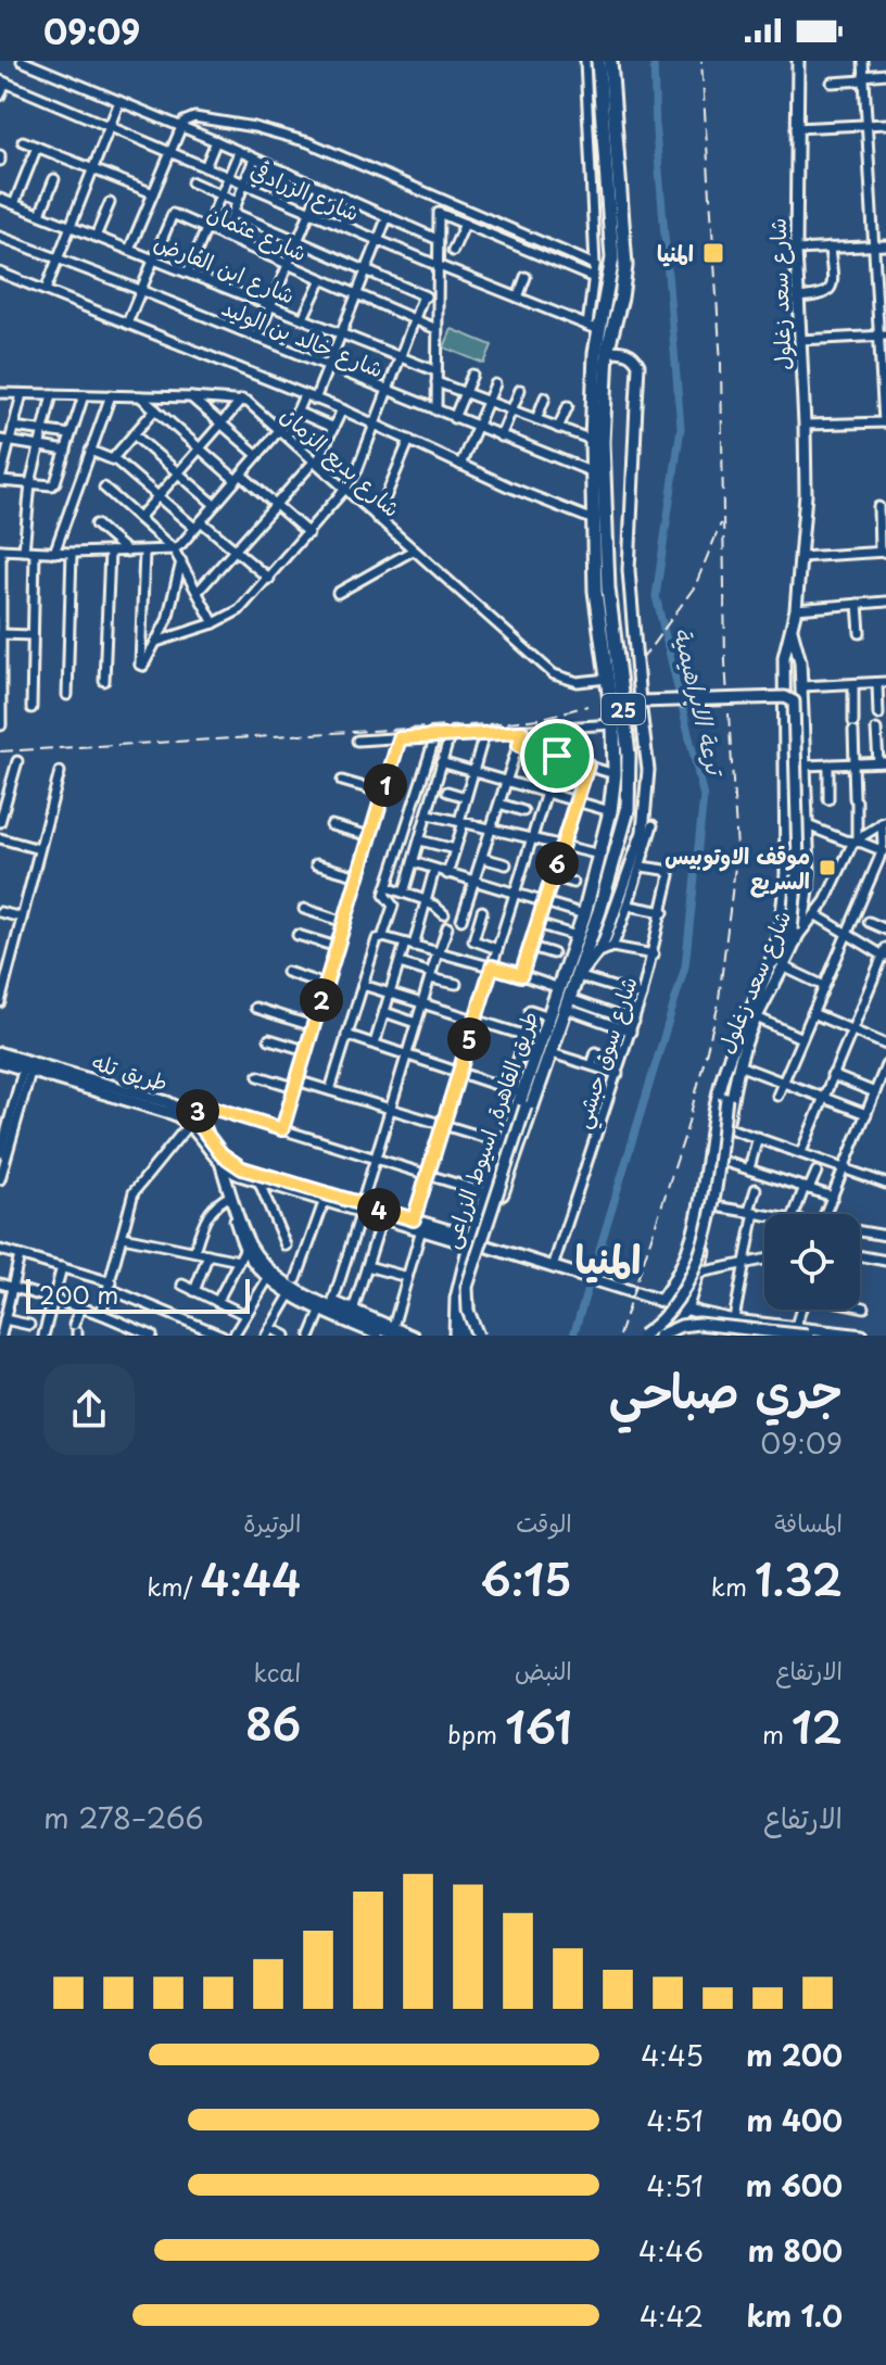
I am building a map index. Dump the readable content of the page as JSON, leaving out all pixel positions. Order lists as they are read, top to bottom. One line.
{"streets":{"highway":["25","طريق القاهرة, اسيوط الزراعى"],"main road":["شارع سعد زغلول","طريق تله"],"street":["شارع الزرادقي","شارع عثمان","شارع ابن الفارض","شارع خالد بن الوليد","شارع بديع الزمان","شارع سوق حبشي"]},"crossings":[["شارع الزرادقي","طريق القاهرة, اسيوط الزراعى"],["شارع عثمان","شارع ابن الفارض"],["شارع عثمان","شارع خالد بن الوليد"],["شارع خالد بن الوليد","طريق القاهرة, اسيوط الزراعى"],["شارع بديع الزمان","طريق القاهرة, اسيوط الزراعى"]],"districts":["المنيا"],"water":["ترعة الابراهيمية"],"places":{"transit":["المنيا","موقف الاوتوبيس السريع"]},"scale_bar":"200 m","page":{"status":"09:09","pins":["1","6","2","5","3","4"],"scale":"200 m","heading":["جري صباحي","09:09"],"stats":[["المسافة","1.32 km"],["الوقت","6:15"],["الوتيرة","4:44 /km"],["الارتفاع","12 m"],["النبض","161 bpm"],["kcal","86"]],"chart":["الارتفاع","266–278 m"],"list":[{"name":"200 m","note":"4:45"},{"name":"400 m","note":"4:51"},{"name":"600 m","note":"4:51"},{"name":"800 m","note":"4:46"},{"name":"1.0 km","note":"4:42"}]}}
